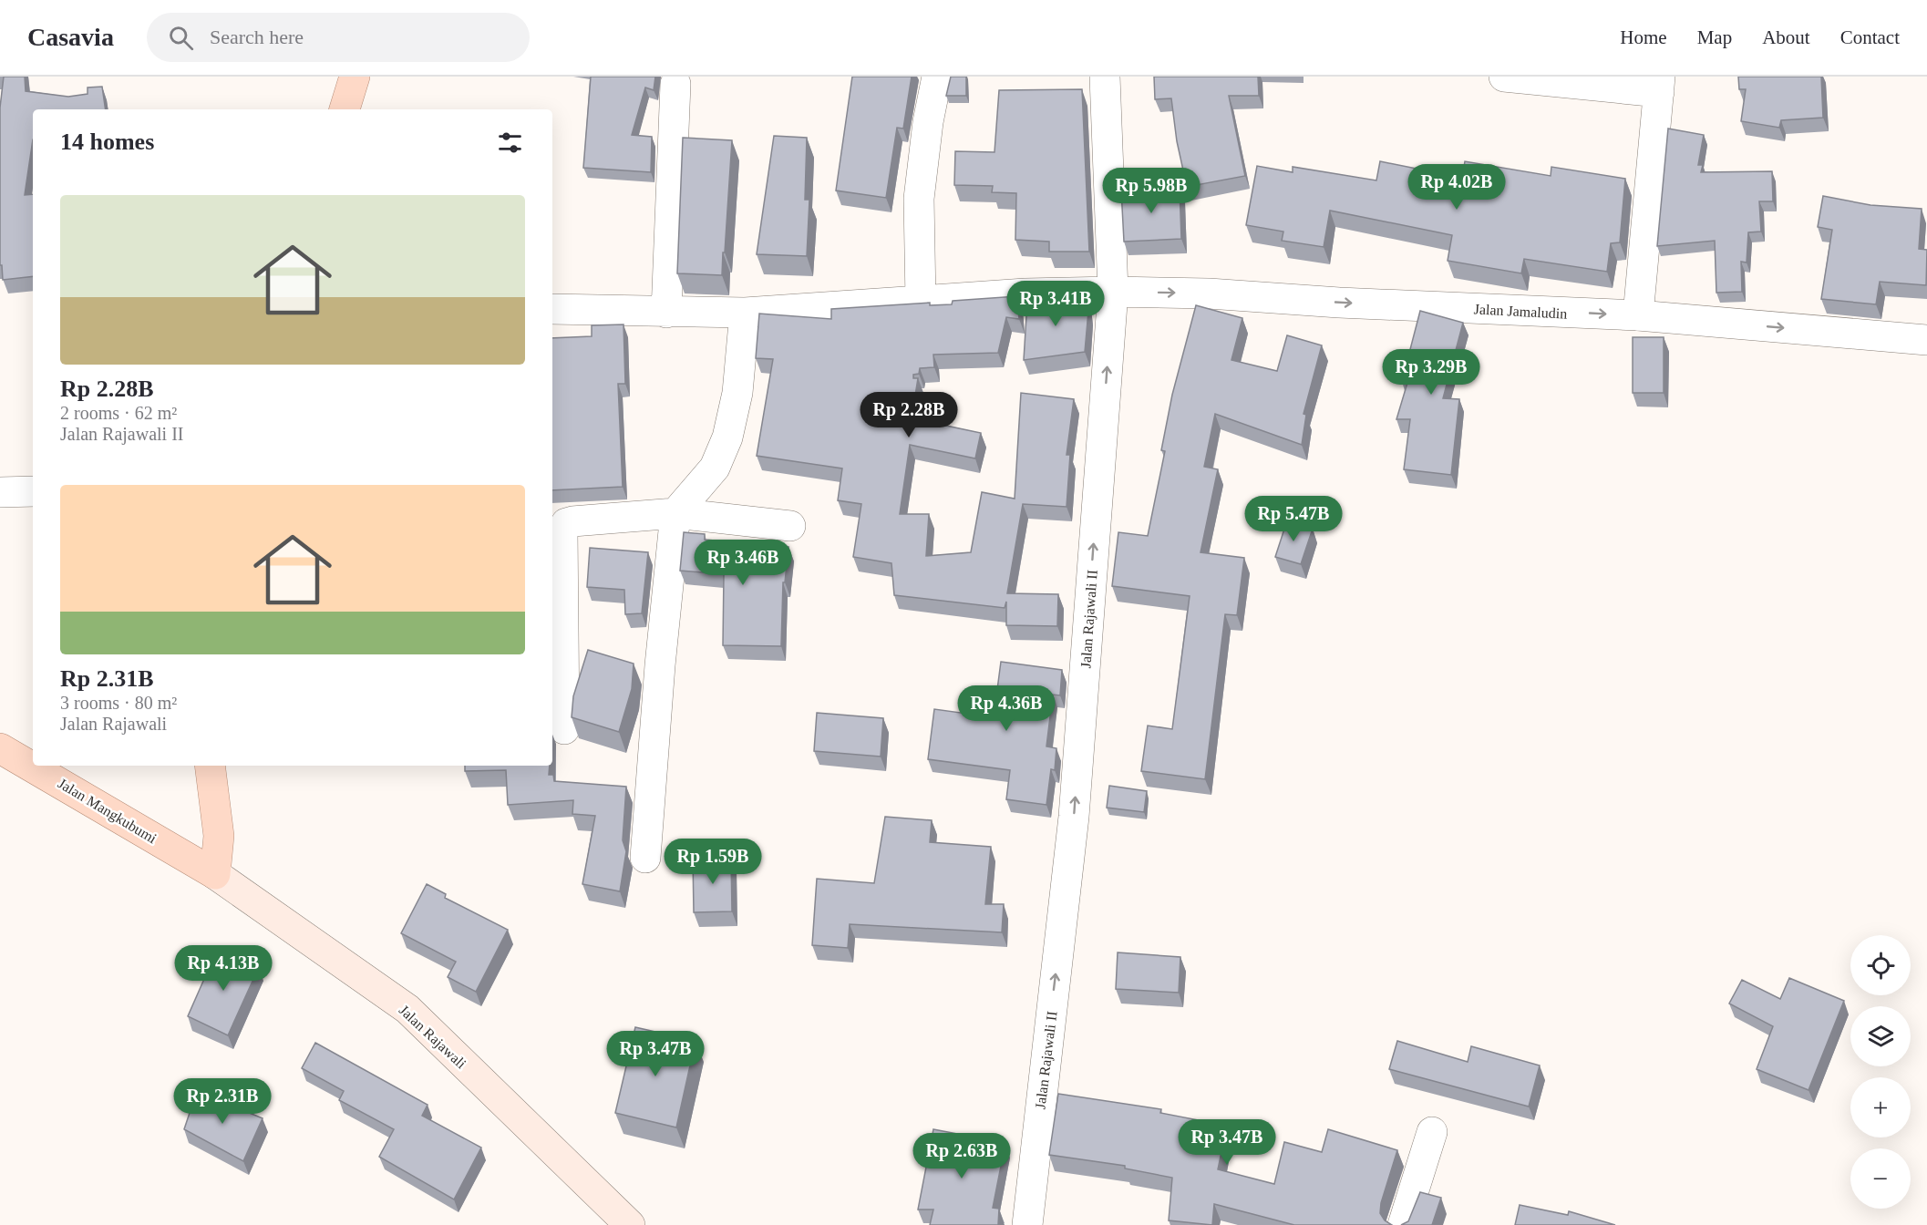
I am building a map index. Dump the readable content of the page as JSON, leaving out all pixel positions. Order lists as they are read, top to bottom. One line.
{"streets":{"main road":["Jalan Mangkubumi","Jalan Rajawali"],"street":["Jalan Jamaludin","Jalan Rajawali II"]},"crossings":[["Jalan Jamaludin","Jalan Rajawali II"],["Jalan Mangkubumi","Jalan Rajawali"]],"one_way":["Jalan Jamaludin","Jalan Rajawali II"],"page":{"header":"Casavia","search":"Search here","nav":["Home","Map","About","Contact"],"heading":"14 homes","price":["Rp 4.02B","Rp 5.98B","Rp 3.41B","Rp 3.29B","Rp 2.28B","Rp 5.47B","Rp 3.46B","Rp 4.36B","Rp 1.59B","Rp 4.13B","Rp 3.47B","Rp 2.31B","Rp 3.47B","Rp 2.63B"],"list":[{"name":"Rp 2.28B","note":"2 rooms · 62 m² · Jalan Rajawali II"},{"name":"Rp 2.31B","note":"3 rooms · 80 m² · Jalan Rajawali"}],"map_buttons":["+","−"]}}
